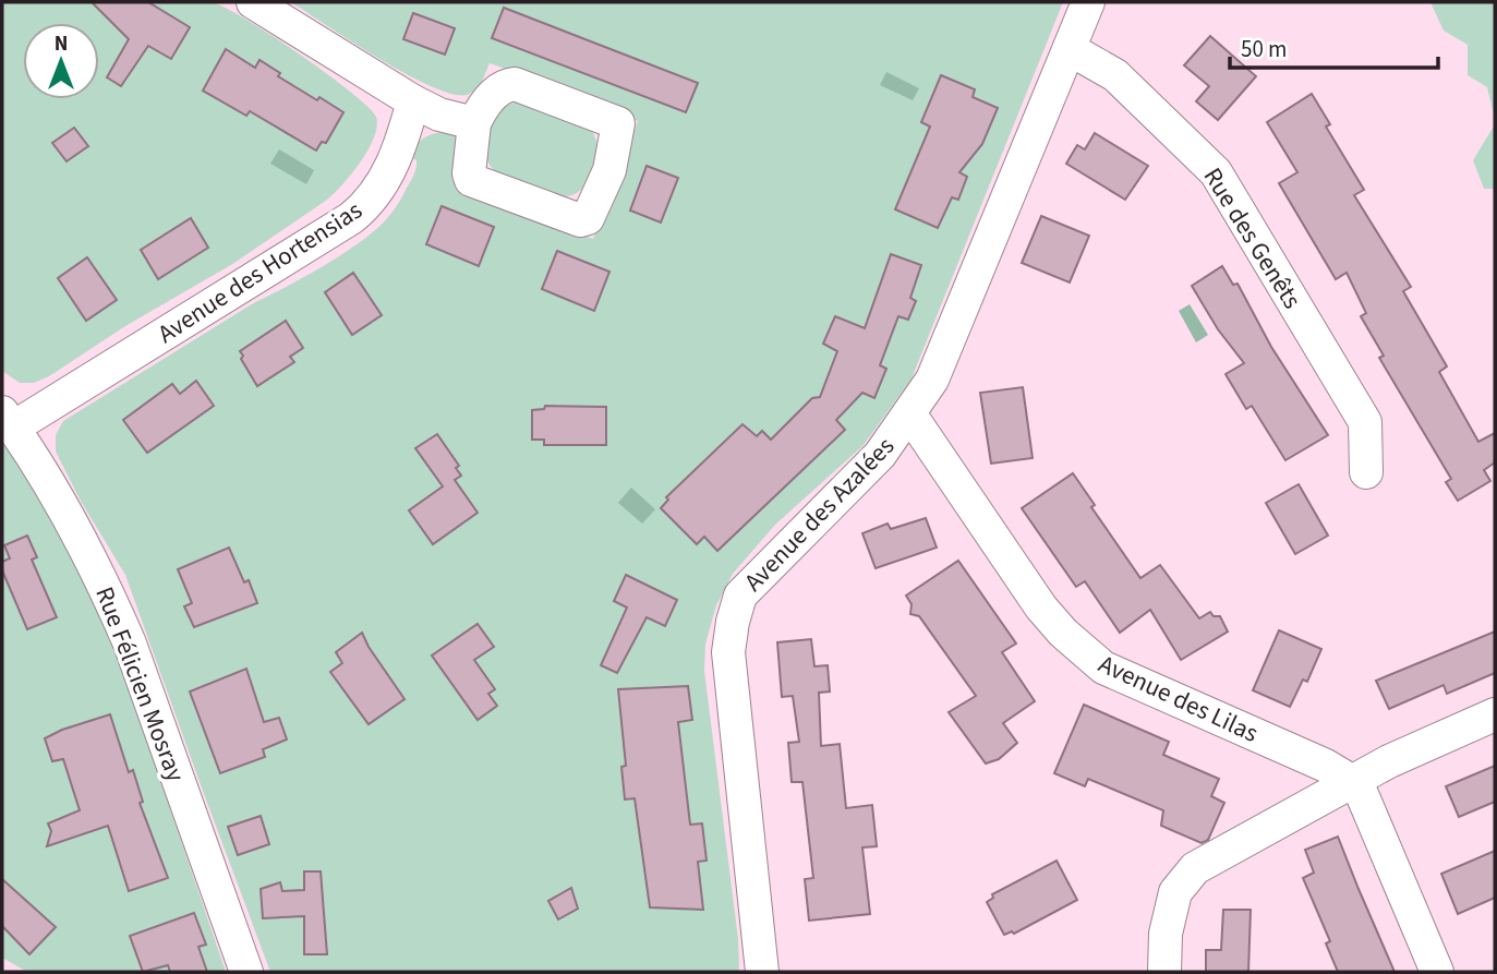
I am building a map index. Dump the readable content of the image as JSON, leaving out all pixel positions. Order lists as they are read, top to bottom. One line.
{"streets":{"street":["Rue des Genêts","Avenue des Hortensias","Avenue des Azalées","Rue Félicien Mosray","Avenue des Lilas"]},"crossings":[["Rue des Genêts","Avenue des Azalées"],["Avenue des Hortensias","Rue Félicien Mosray"],["Avenue des Azalées","Avenue des Lilas"]],"scale_bar":"50 m","north":"top"}
